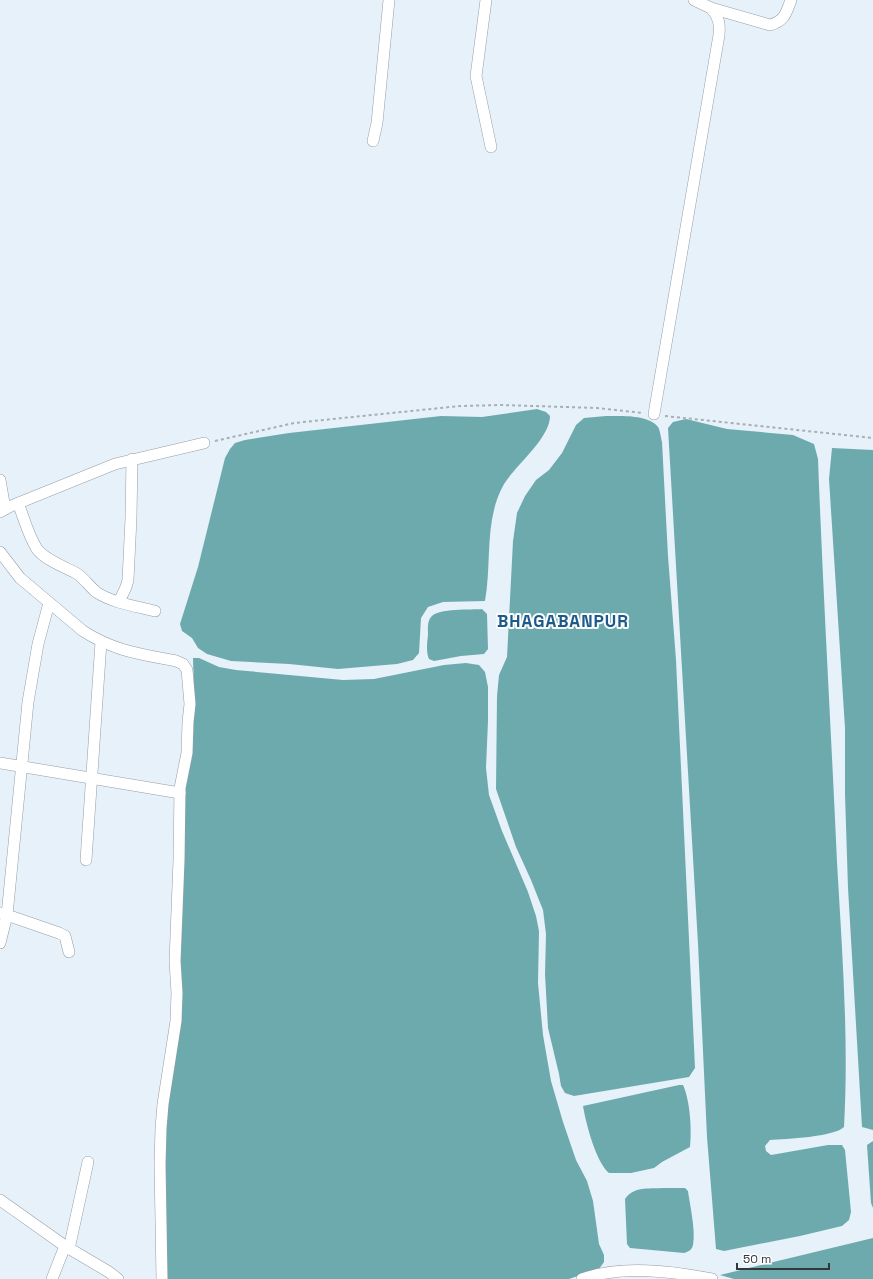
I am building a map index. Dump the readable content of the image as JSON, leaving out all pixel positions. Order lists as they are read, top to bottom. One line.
{"districts":["BHAGABANPUR"],"scale_bar":"50 m"}
